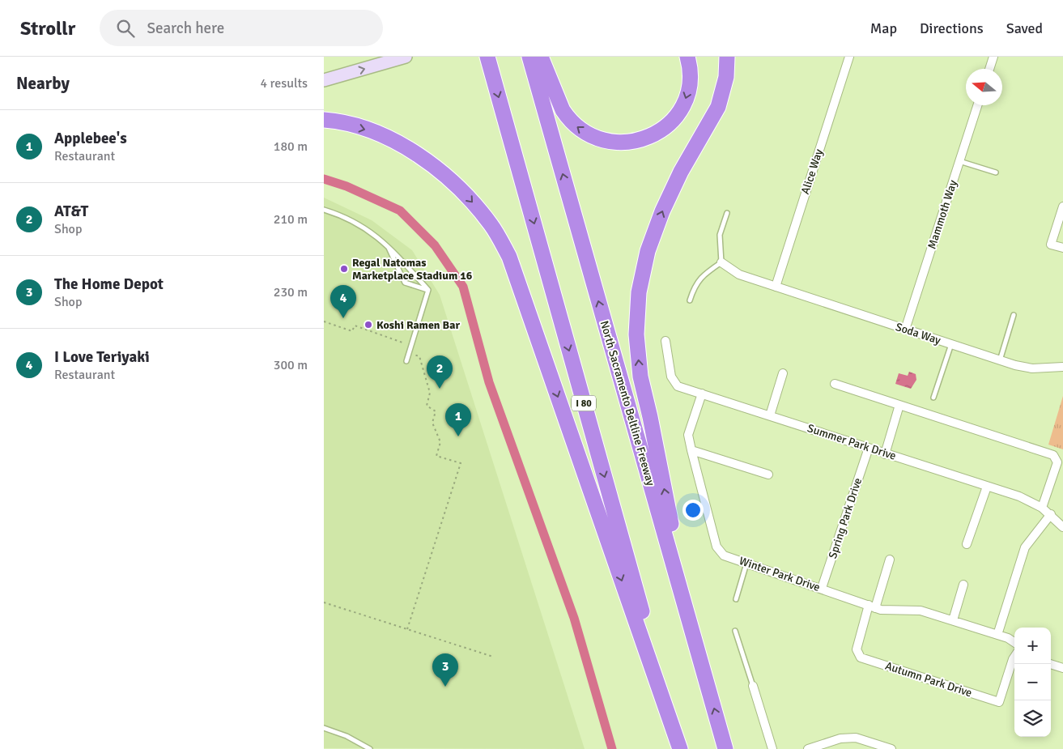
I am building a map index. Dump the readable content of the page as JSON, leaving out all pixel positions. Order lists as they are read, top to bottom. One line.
{"streets":{"highway":["I 80","North Sacramento Beltline Freeway"],"street":["Alice Way","Mammoth Way","Soda Way","Summer Park Drive","Spring Park Drive","Winter Park Drive","Autumn Park Drive"]},"crossings":[["Alice Way","Soda Way"],["Mammoth Way","Soda Way"],["Summer Park Drive","Spring Park Drive"],["Summer Park Drive","Winter Park Drive"],["Spring Park Drive","Winter Park Drive"],["Winter Park Drive","Autumn Park Drive"]],"places":["Regal Natomas Marketplace Stadium 16","Koshi Ramen Bar"],"north":"left","page":{"header":"Strollr","search":"Search here","nav":["Map","Directions","Saved"],"heading":["Nearby","4 results"],"list":[{"mark":"1","name":"Applebee's","note":"Restaurant","value":"180 m"},{"mark":"2","name":"AT&T","note":"Shop","value":"210 m"},{"mark":"3","name":"The Home Depot","note":"Shop","value":"230 m"},{"mark":"4","name":"I Love Teriyaki","note":"Restaurant","value":"300 m"}],"pins":["4","2","1","3"],"map_buttons":["+","−"]}}
